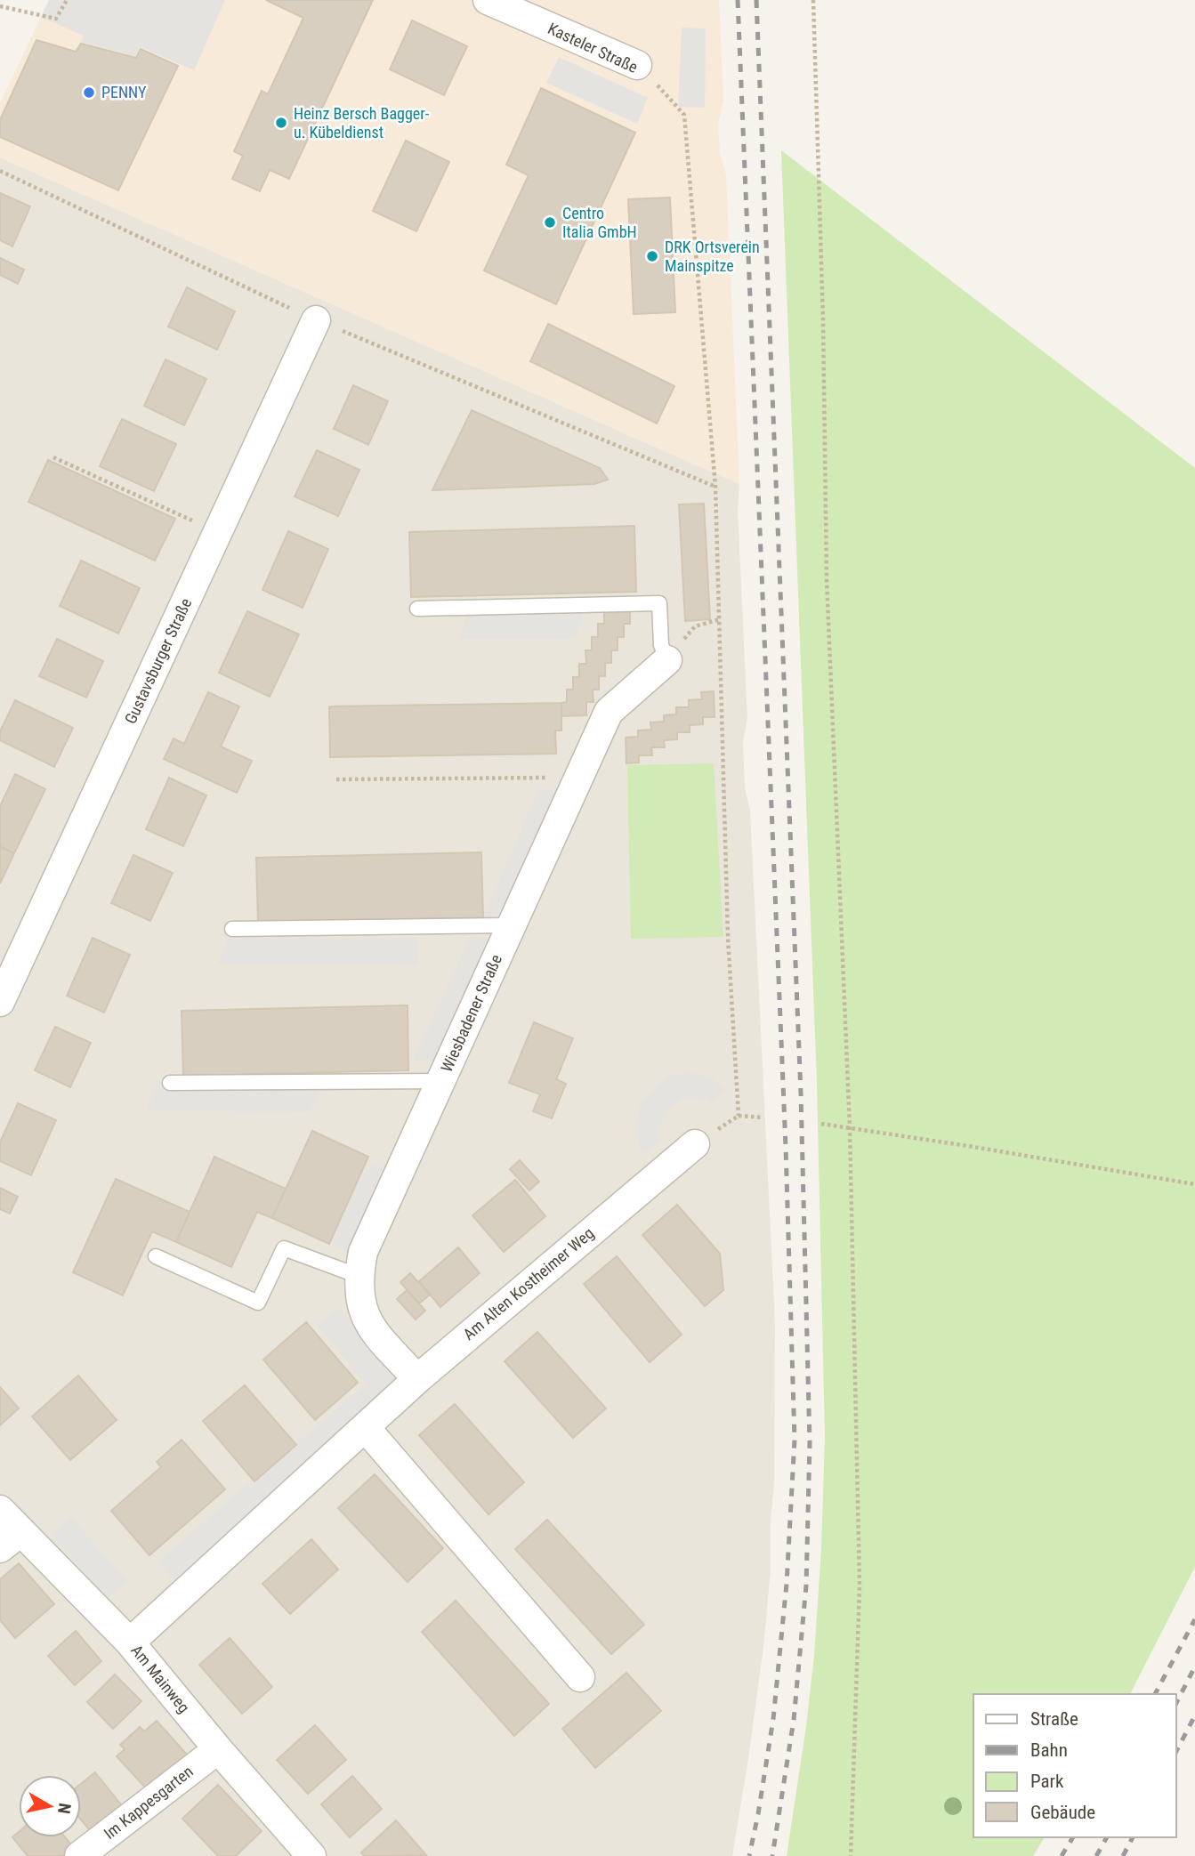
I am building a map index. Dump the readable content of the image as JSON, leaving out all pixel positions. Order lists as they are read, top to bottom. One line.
{"streets":{"street":["Kasteler Straße","Gustavsburger Straße","Wiesbadener Straße","Am Alten Kostheimer Weg","Am Mainweg","Im Kappesgarten"]},"crossings":[["Wiesbadener Straße","Am Alten Kostheimer Weg"],["Am Alten Kostheimer Weg","Am Mainweg"],["Am Mainweg","Im Kappesgarten"]],"places":["PENNY","Heinz Bersch Bagger- u. Kübeldienst","Centro Italia GmbH","DRK Ortsverein Mainspitze"],"legend":["Straße","Bahn","Park","Gebäude"],"north":"right"}
